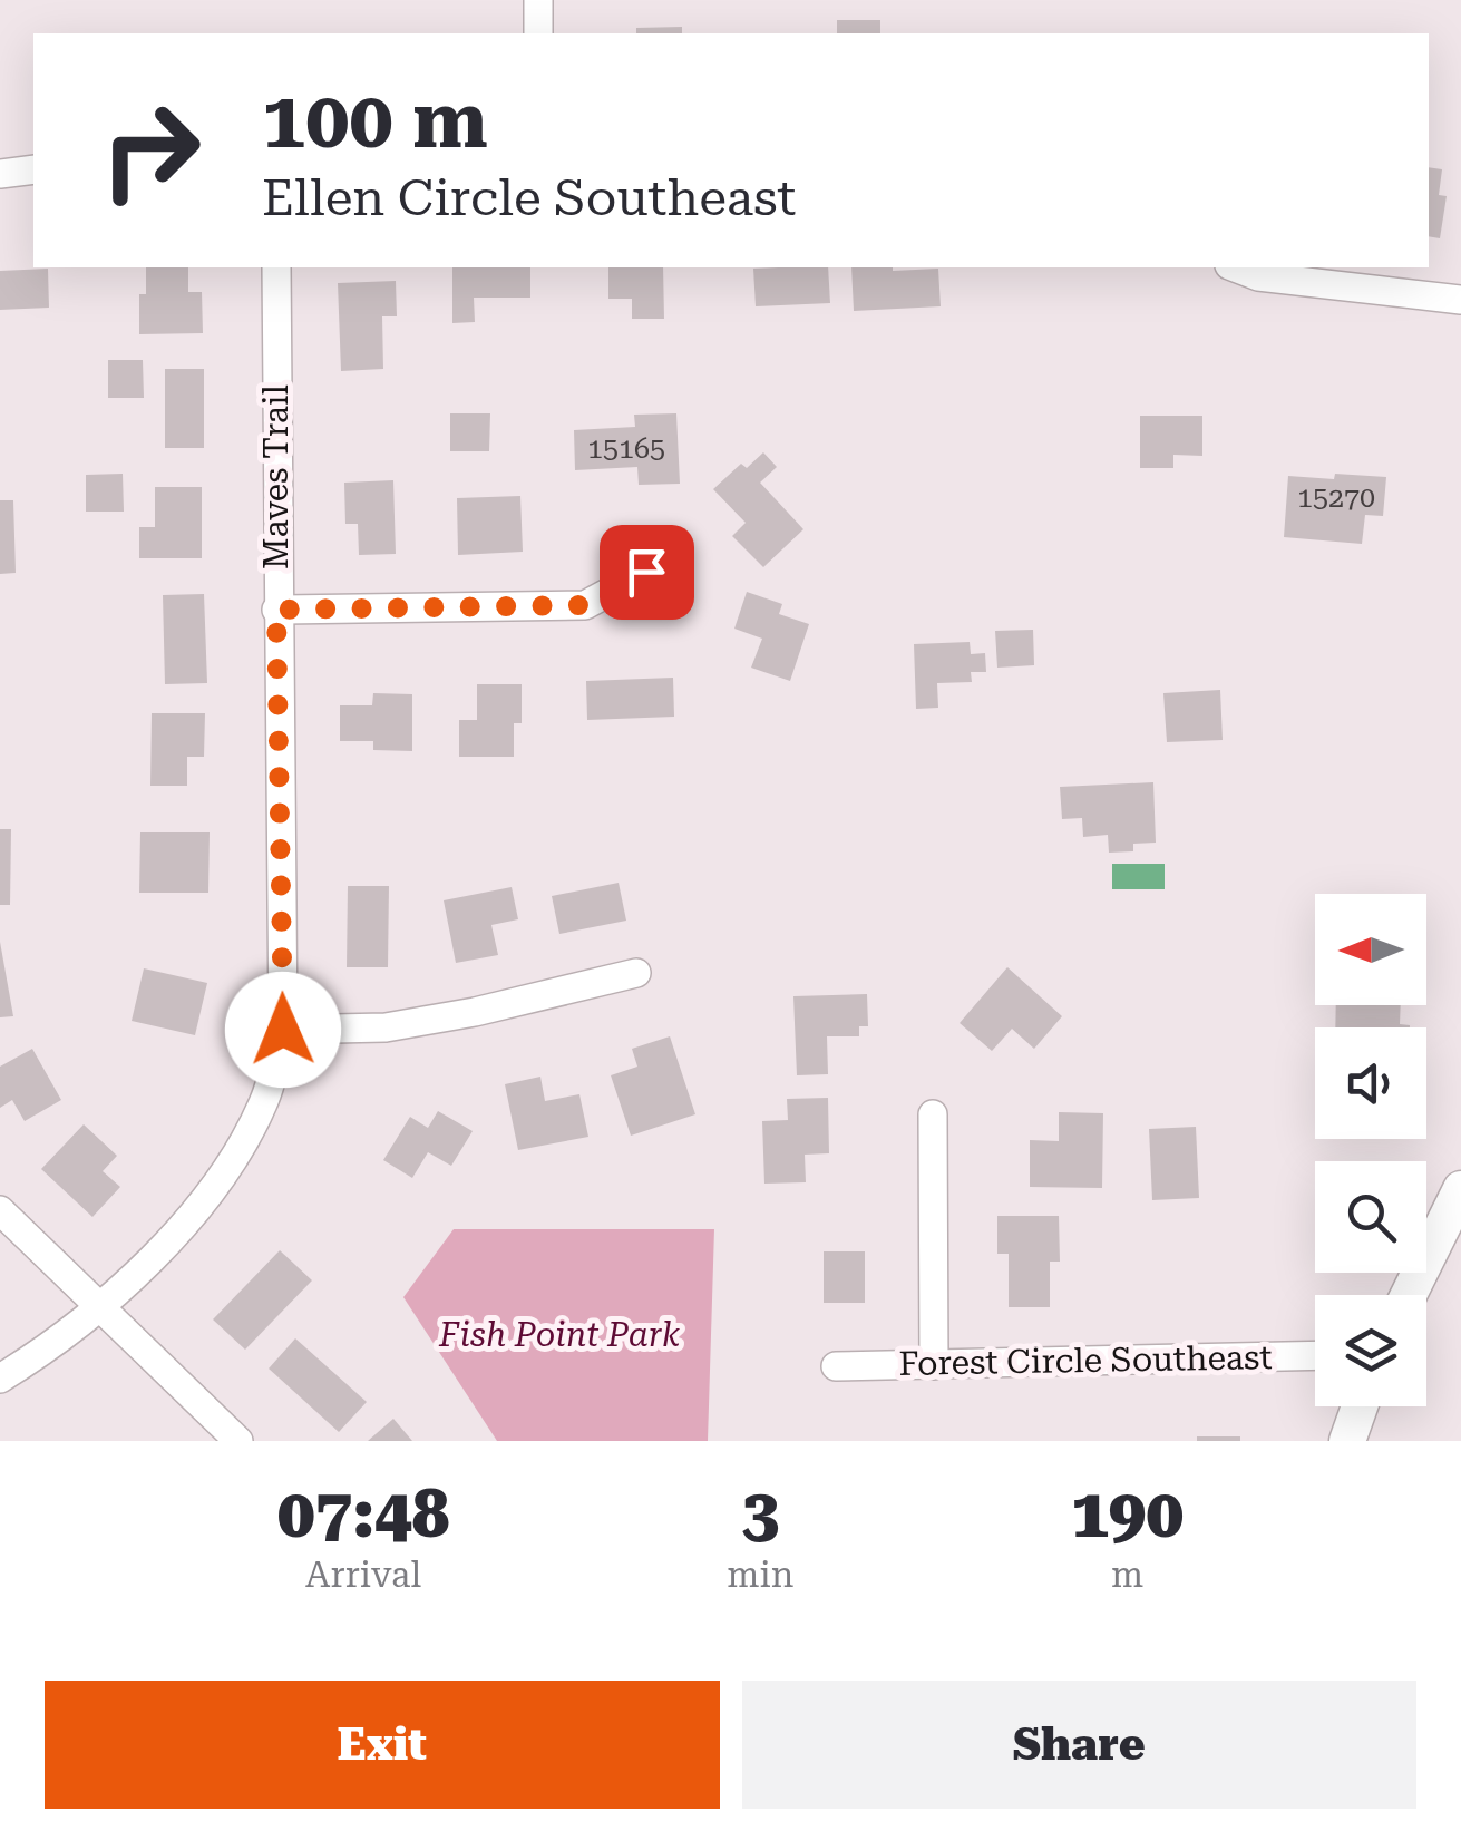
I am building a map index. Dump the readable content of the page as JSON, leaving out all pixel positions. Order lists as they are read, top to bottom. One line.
{"streets":{"street":["Maves Trail","Forest Circle Southeast"]},"parks":["Fish Point Park"],"house_numbers":["15165","15270"],"north":"left","page":{"turn":["100 m","Ellen Circle Southeast"],"eta":["07:48","Arrival","3","min","190","m"],"buttons":["Exit","Share"]}}
